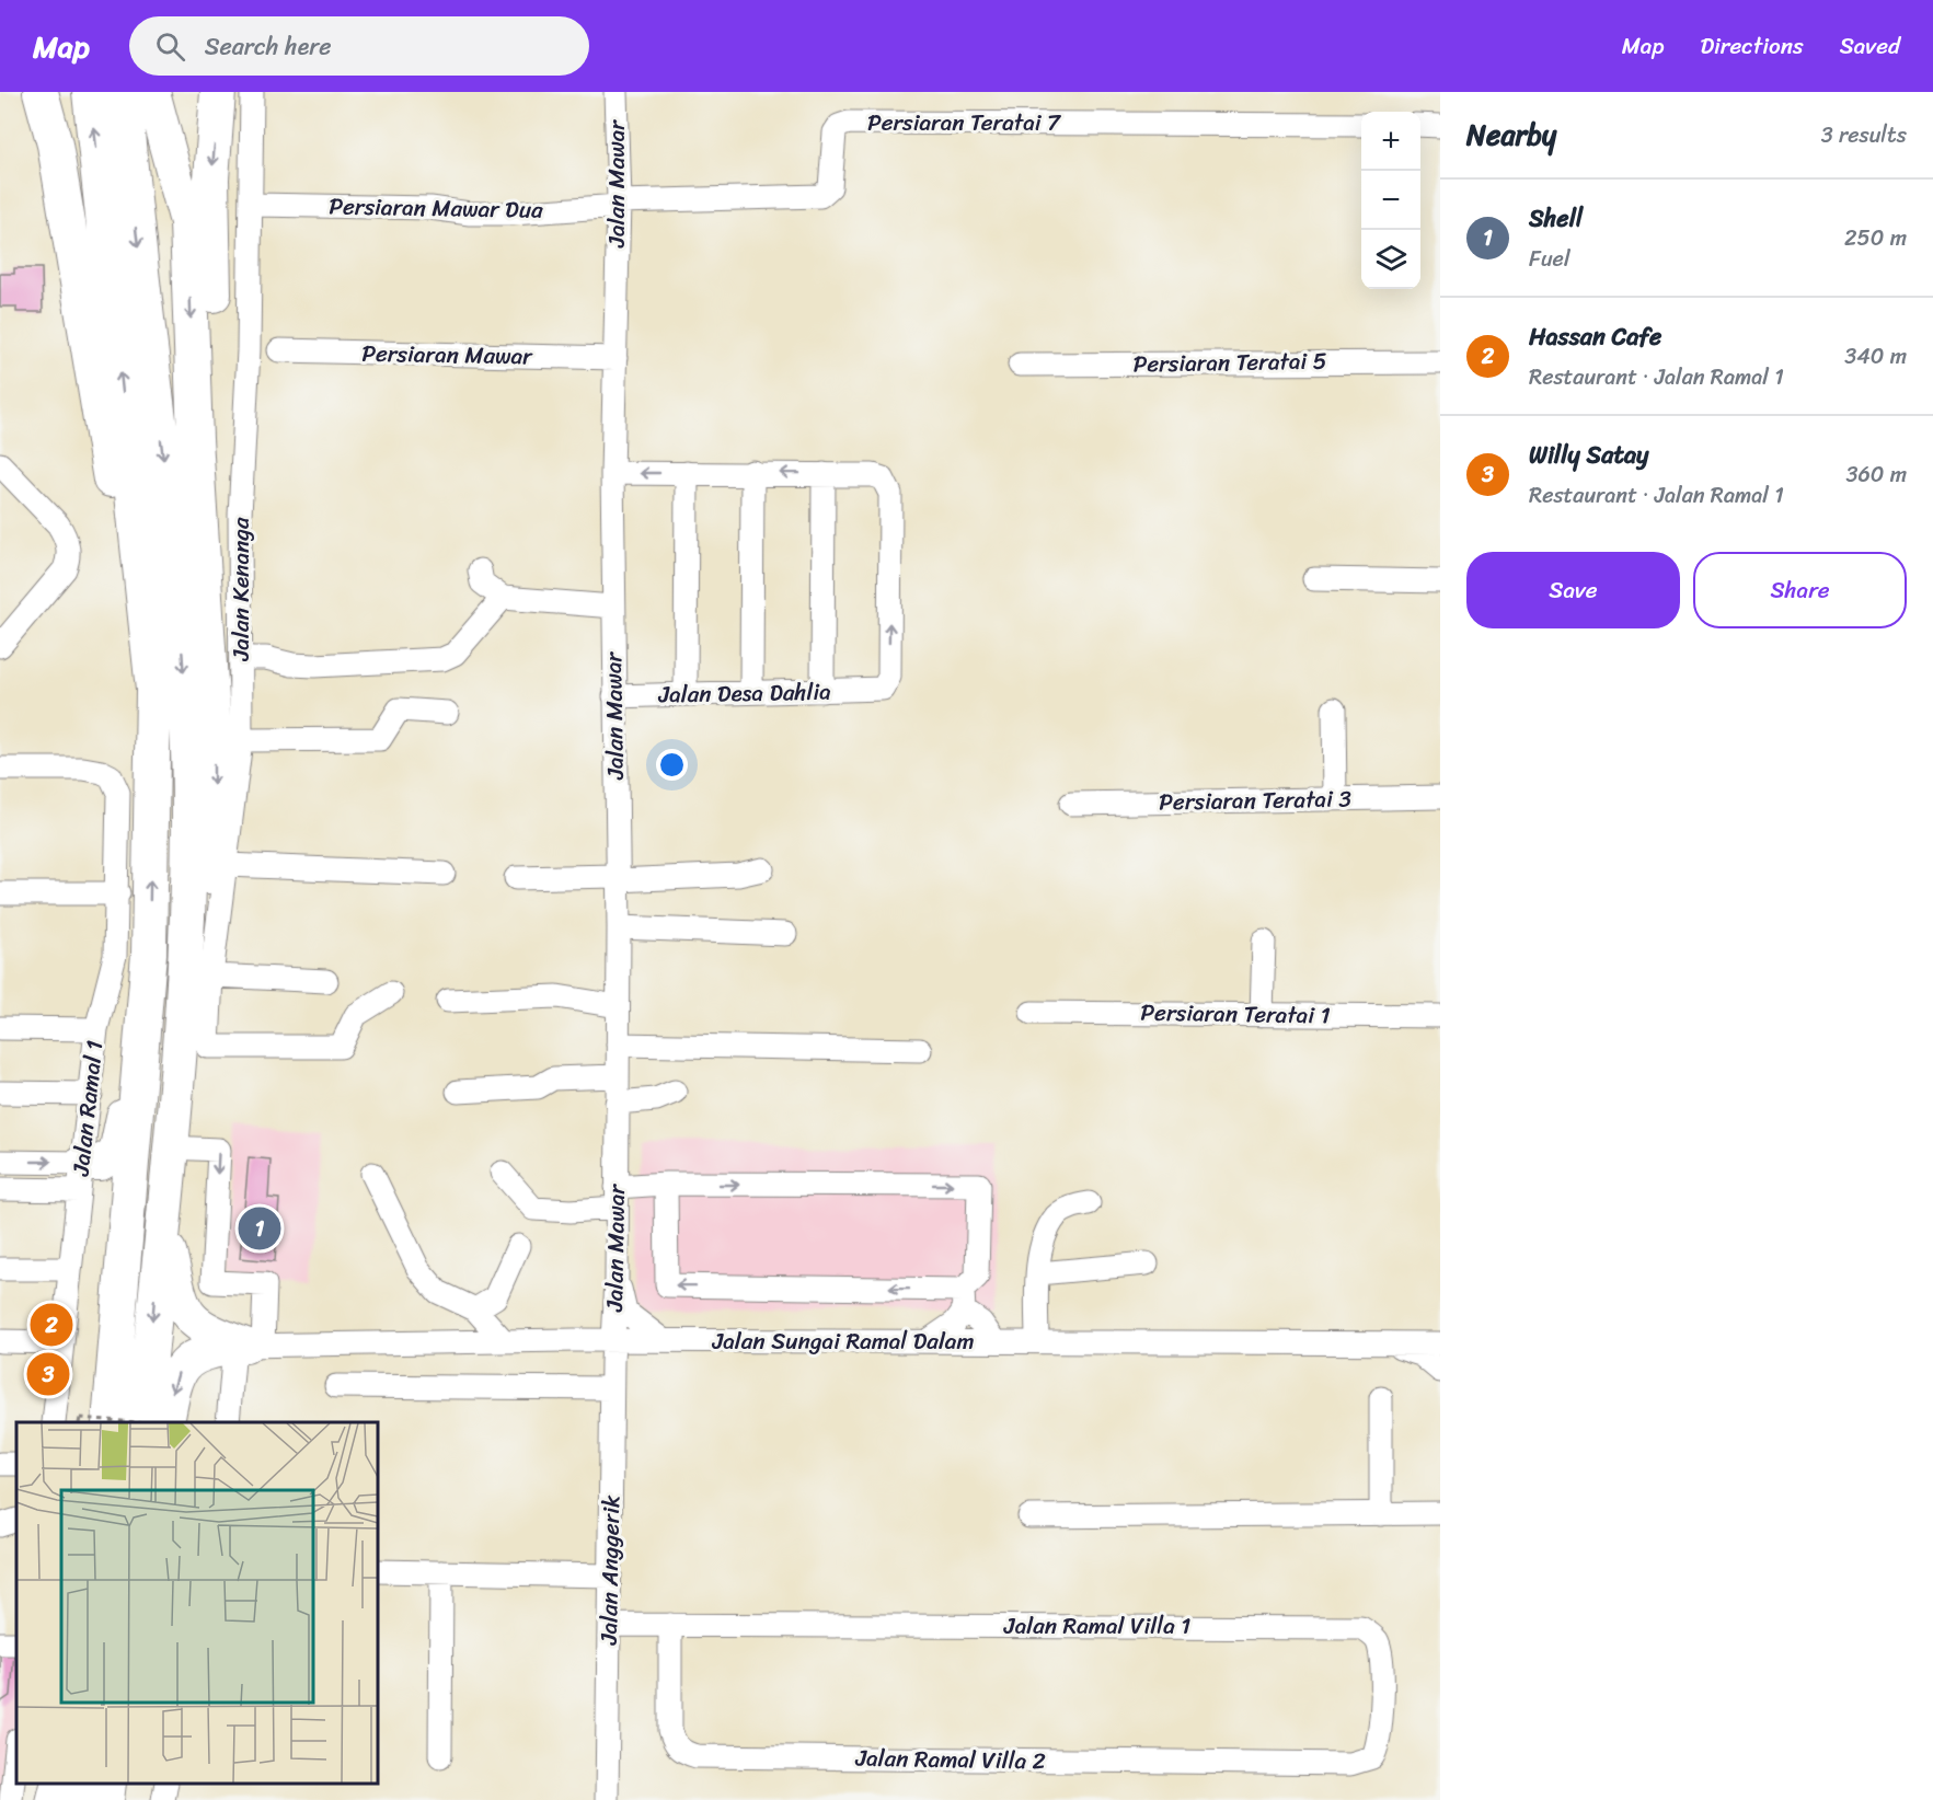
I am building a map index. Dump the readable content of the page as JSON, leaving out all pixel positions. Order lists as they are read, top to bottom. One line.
{"streets":{"street":["Persiaran Teratai 7","Jalan Mawar","Persiaran Mawar Dua","Persiaran Mawar","Persiaran Teratai 5","Jalan Kenanga","Jalan Desa Dahlia","Persiaran Teratai 3","Persiaran Teratai 1","Jalan Ramal 1","Jalan Sungai Ramal Dalam","Jalan Anggerik","Jalan Ramal Villa 1","Jalan Ramal Villa 2"]},"crossings":[["Persiaran Teratai 7","Jalan Mawar"],["Persiaran Teratai 7","Persiaran Mawar Dua"],["Jalan Mawar","Persiaran Mawar Dua"],["Jalan Mawar","Persiaran Mawar"],["Jalan Mawar","Jalan Desa Dahlia"],["Jalan Mawar","Jalan Sungai Ramal Dalam"],["Jalan Mawar","Jalan Anggerik"],["Persiaran Mawar Dua","Jalan Kenanga"],["Jalan Sungai Ramal Dalam","Jalan Anggerik"],["Jalan Ramal Villa 1","Jalan Ramal Villa 2"]],"page":{"header":"Map","search":"Search here","nav":["Map","Directions","Saved"],"heading":["Nearby","3 results"],"map_buttons":["+","−"],"list":[{"mark":"1","name":"Shell","note":"Fuel","value":"250 m"},{"mark":"2","name":"Hassan Cafe","note":"Restaurant · Jalan Ramal 1","value":"340 m"},{"mark":"3","name":"Willy Satay","note":"Restaurant · Jalan Ramal 1","value":"360 m"}],"buttons":["Save","Share"],"pins":["1","2","3"]}}
